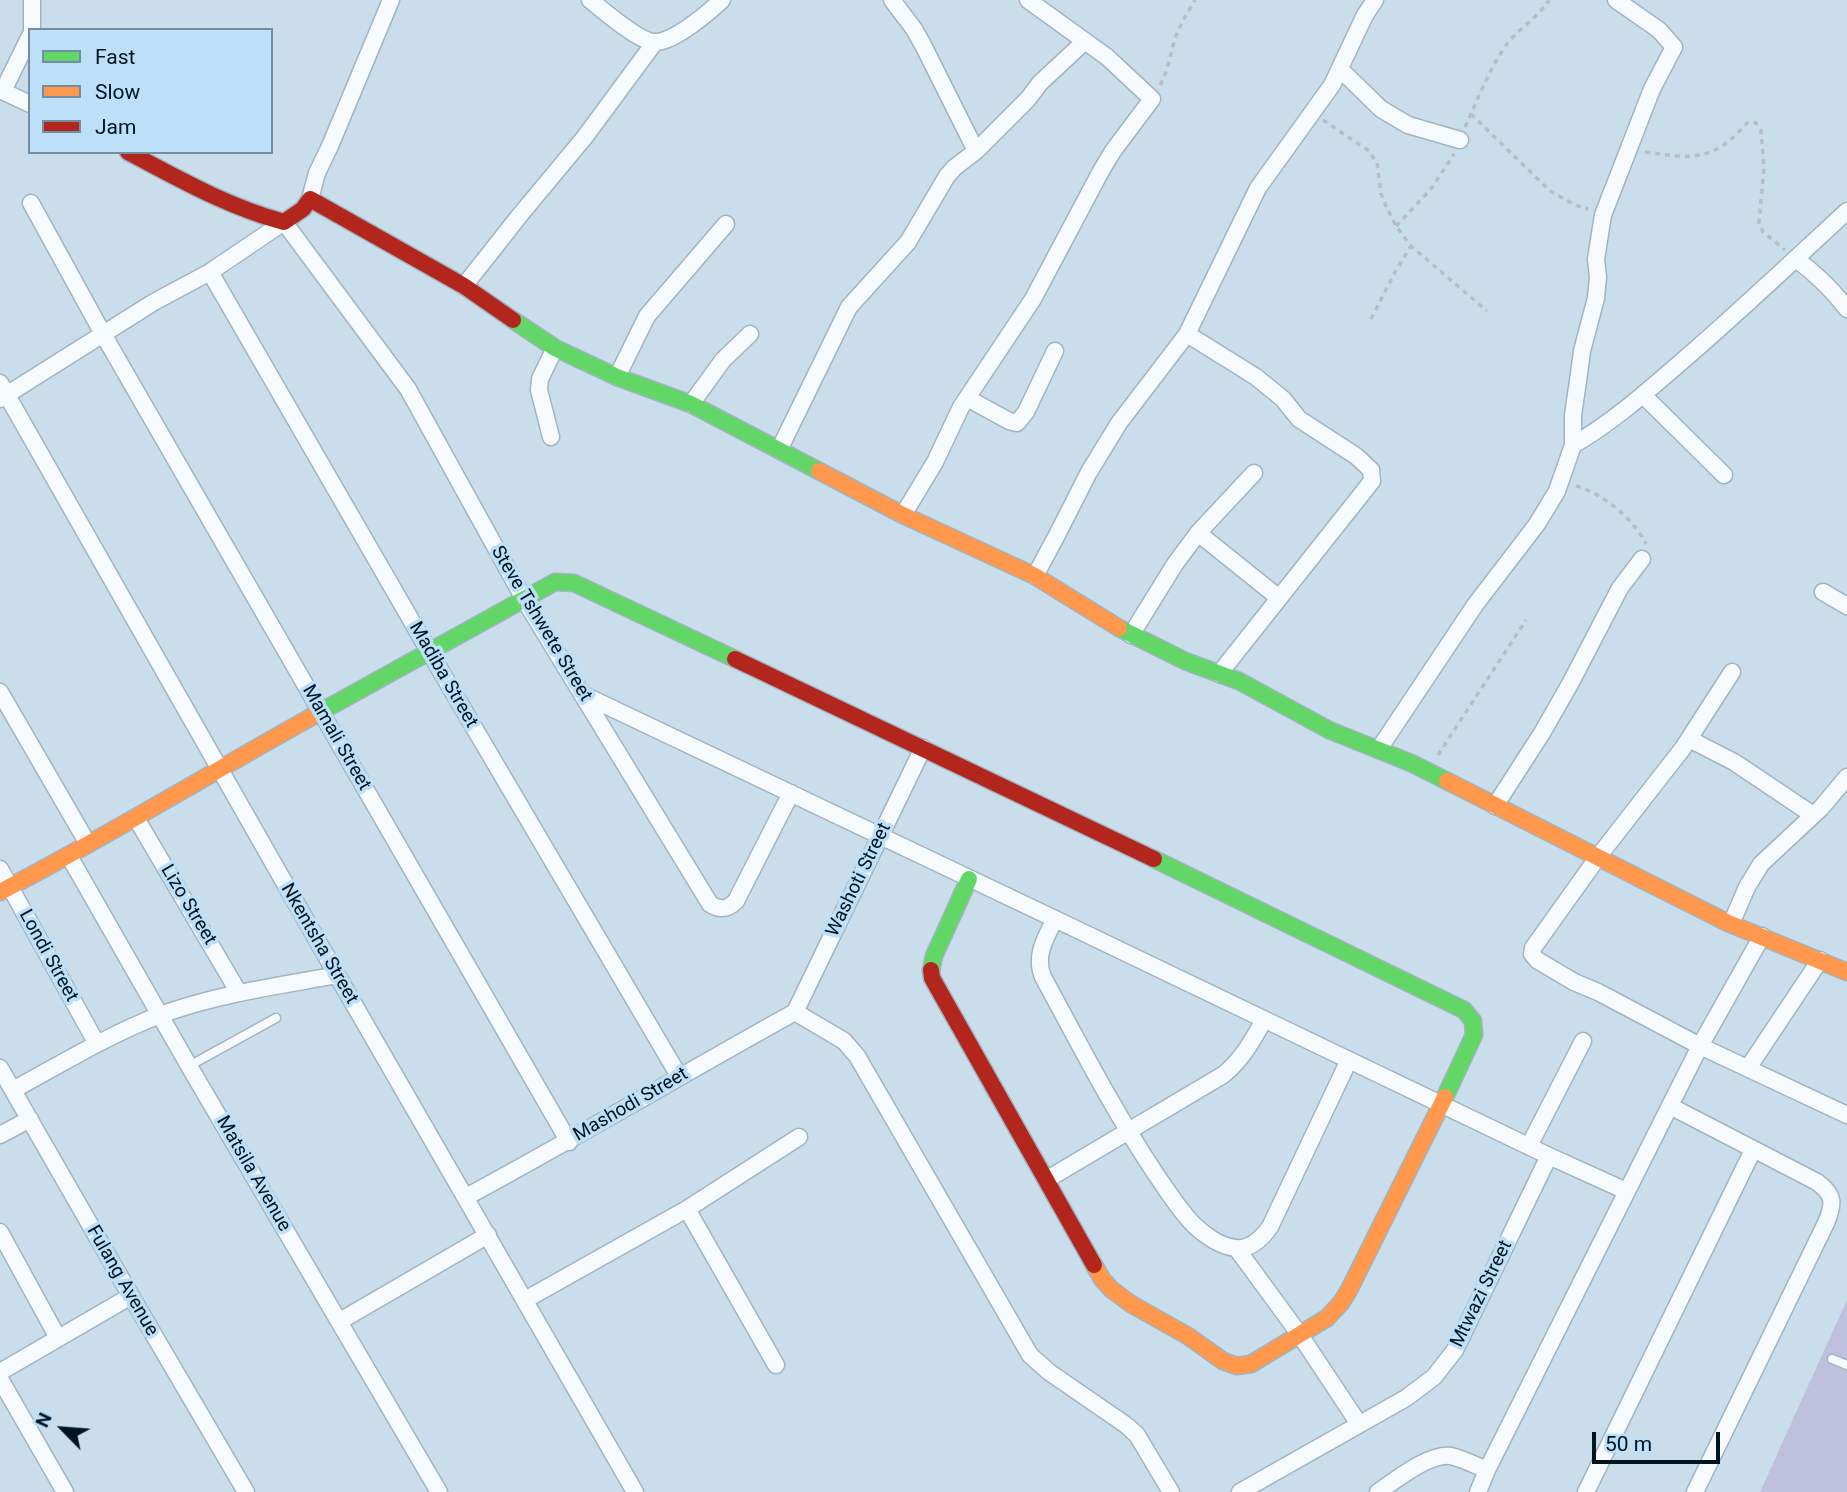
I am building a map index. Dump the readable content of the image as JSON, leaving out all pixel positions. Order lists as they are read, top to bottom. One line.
{"streets":{"street":["Steve Tshwete Street","Madiba Street","Mamali Street","Washoti Street","Lizo Street","Nkentsha Street","Londi Street","Mashodi Street","Matsila Avenue","Fulang Avenue","Mtwazi Street"]},"crossings":[["Madiba Street","Mashodi Street"],["Mamali Street","Mashodi Street"],["Washoti Street","Mashodi Street"],["Nkentsha Street","Mashodi Street"]],"legend":["Fast","Slow","Jam"],"scale_bar":"50 m","north":"top left"}
